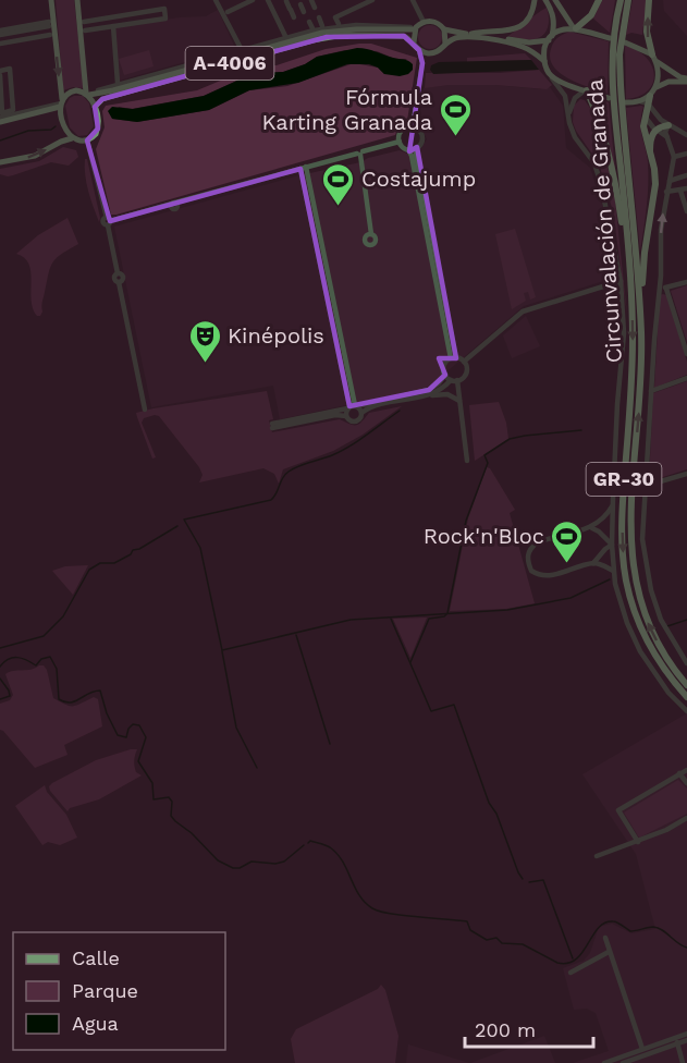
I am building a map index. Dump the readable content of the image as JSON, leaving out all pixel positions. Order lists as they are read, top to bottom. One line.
{"streets":{"highway":["Circunvalación de Granada","GR-30"],"main road":["A-4006"]},"places":{"sports":["Fórmula Karting Granada","Costajump","Rock'n'Bloc"],"theatre":["Kinépolis"]},"legend":["Calle","Parque","Agua"],"scale_bar":"200 m"}
